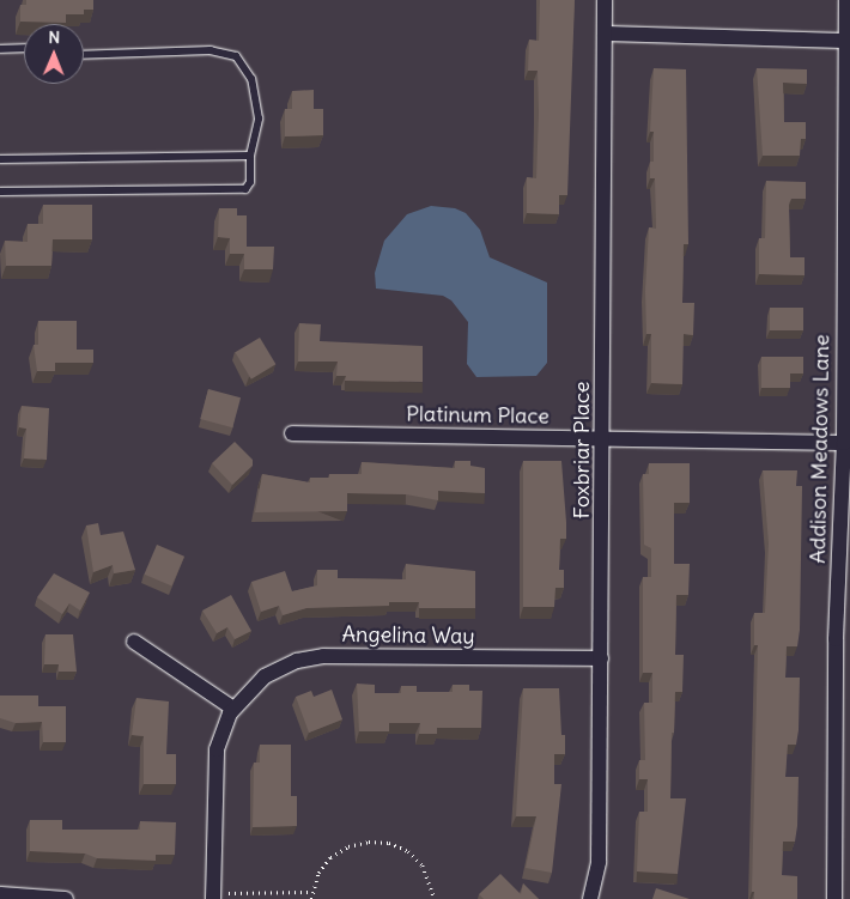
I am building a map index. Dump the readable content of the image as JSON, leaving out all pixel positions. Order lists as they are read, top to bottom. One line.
{"streets":{"street":["Platinum Place","Addison Meadows Lane","Foxbriar Place","Angelina Way"]},"crossings":[["Platinum Place","Addison Meadows Lane"],["Platinum Place","Foxbriar Place"],["Foxbriar Place","Angelina Way"]],"north":"top"}
